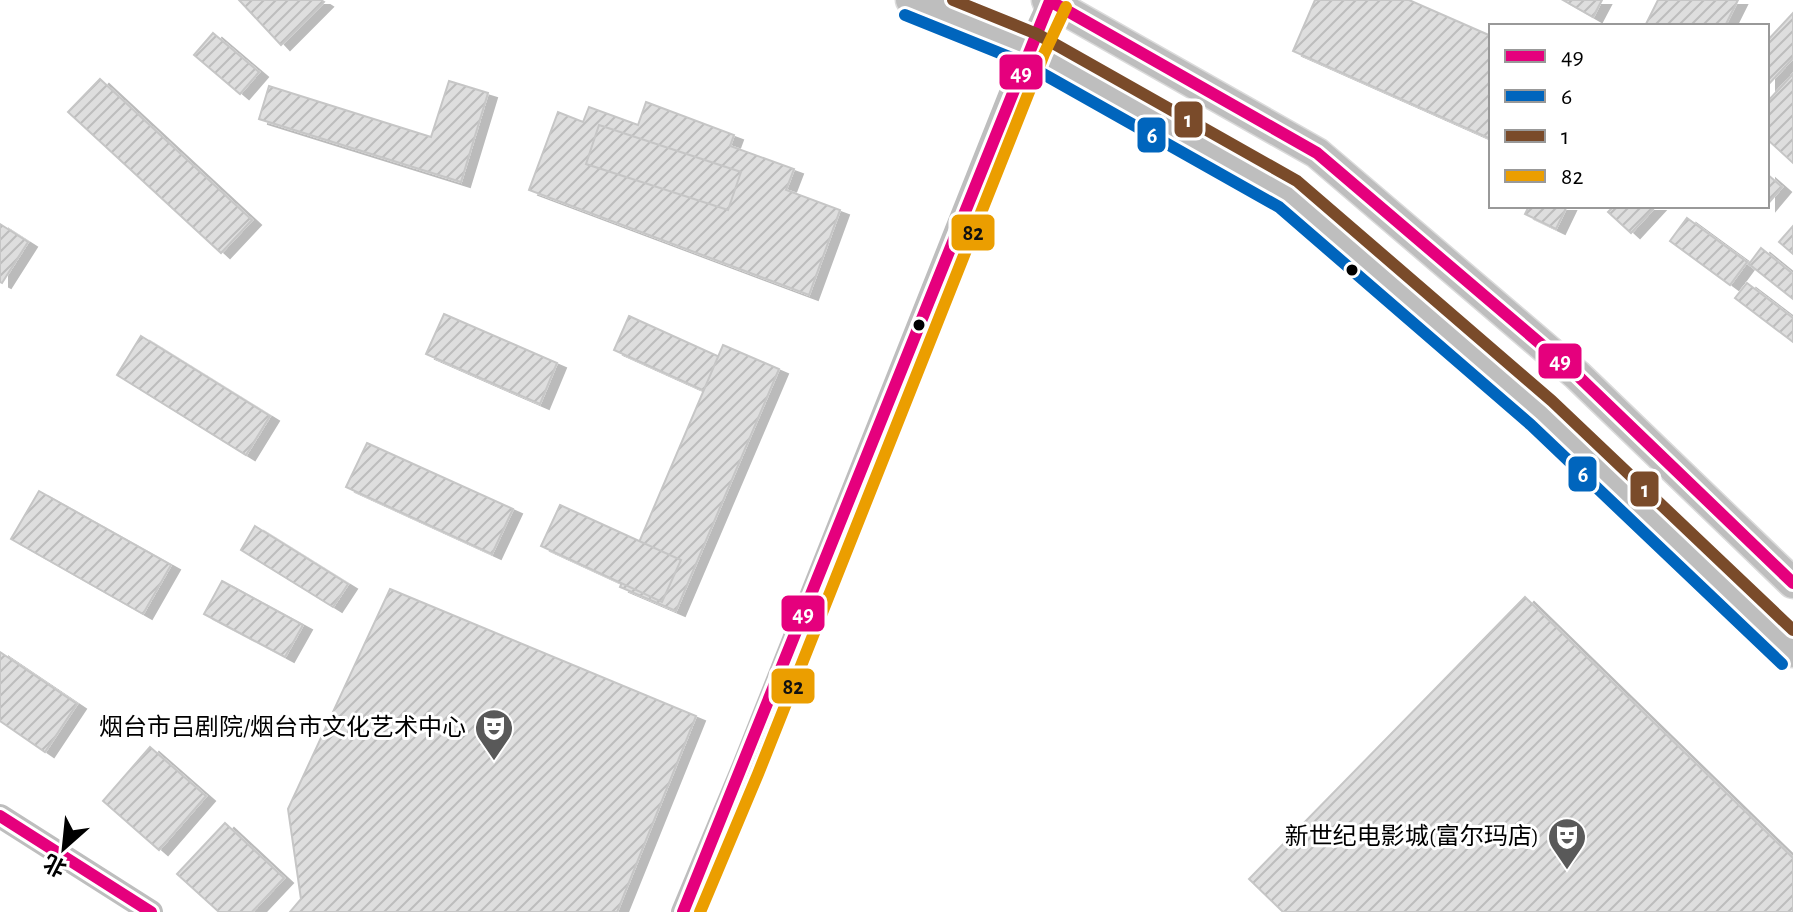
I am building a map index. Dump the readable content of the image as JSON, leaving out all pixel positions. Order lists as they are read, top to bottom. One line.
{"places":{"theatre":["烟台市吕剧院/烟台市文化艺术中心","新世纪电影城(富尔玛店)"]},"lines":["transit line 1","transit line 49","transit line 82","transit line 6"],"legend":["49","6","1","82"],"north":"bottom left"}
